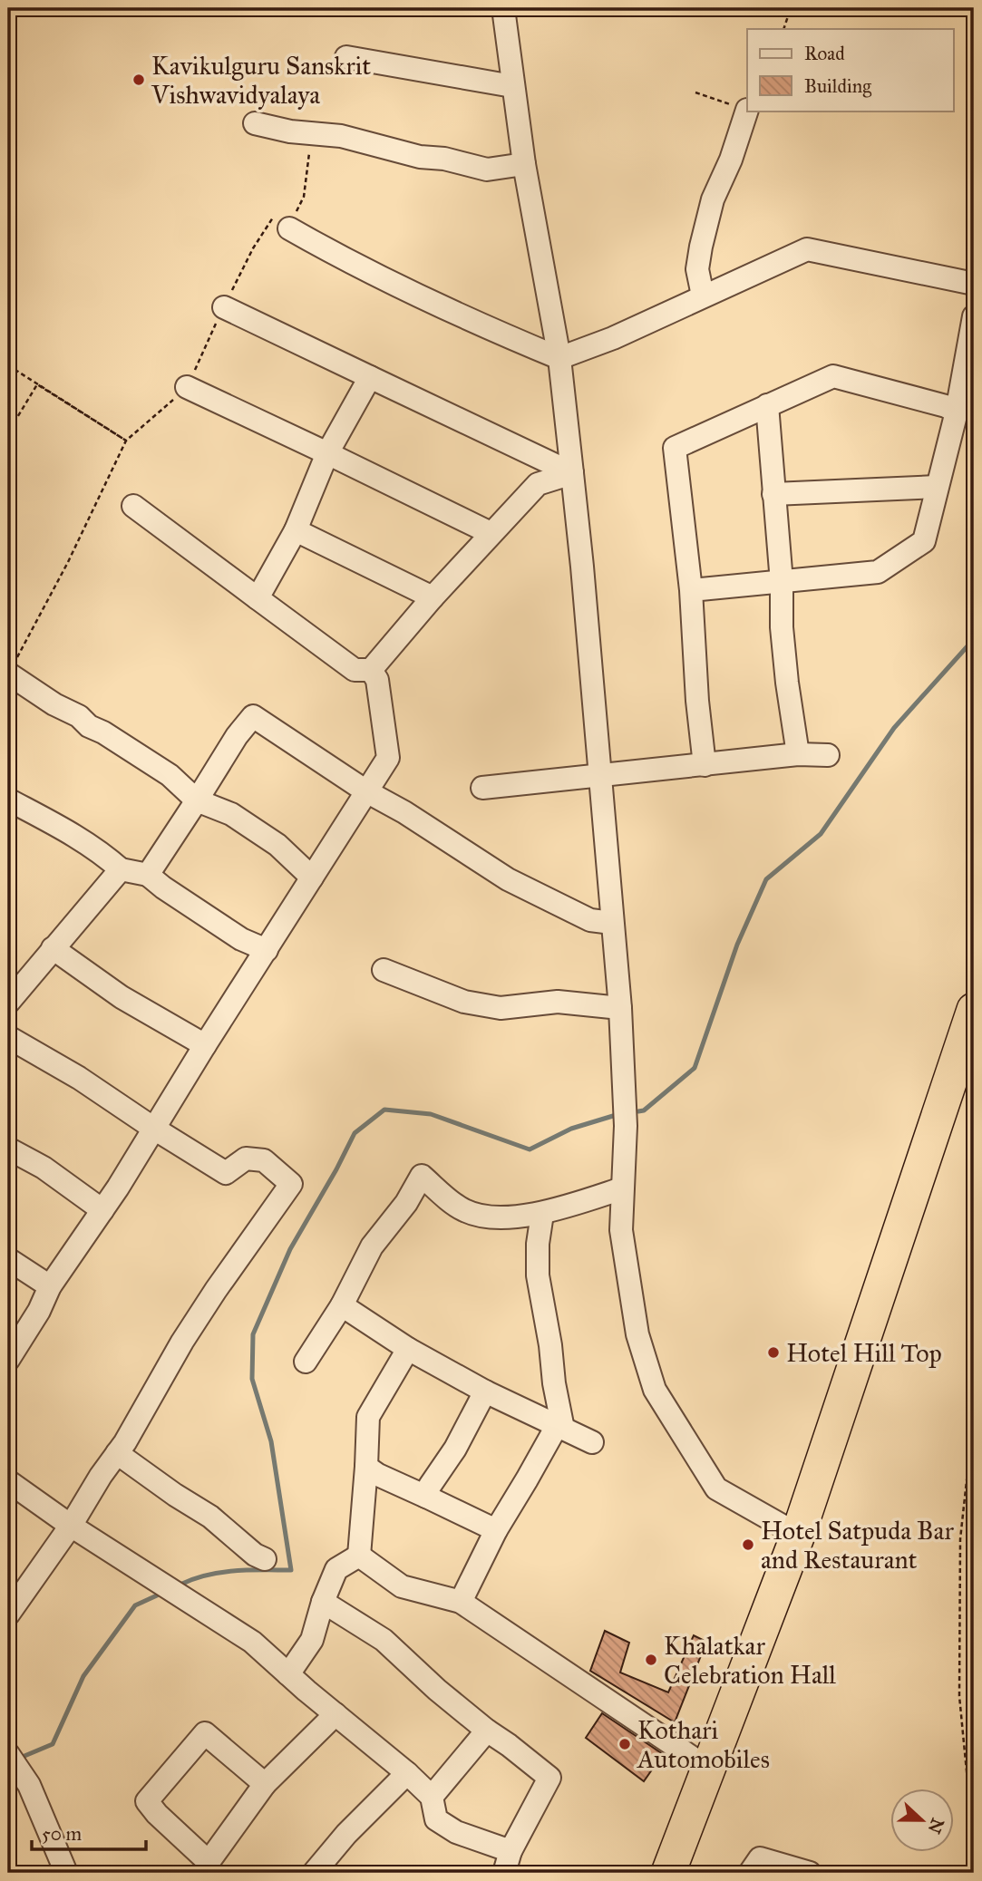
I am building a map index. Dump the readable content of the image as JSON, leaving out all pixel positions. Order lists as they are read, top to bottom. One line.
{"places":["Kavikulguru Sanskrit Vishwavidyalaya","Hotel Hill Top","Hotel Satpuda Bar and Restaurant","Khalatkar Celebration Hall","Kothari Automobiles"],"legend":["Road","Building"],"scale_bar":"50 m","north":"right"}
